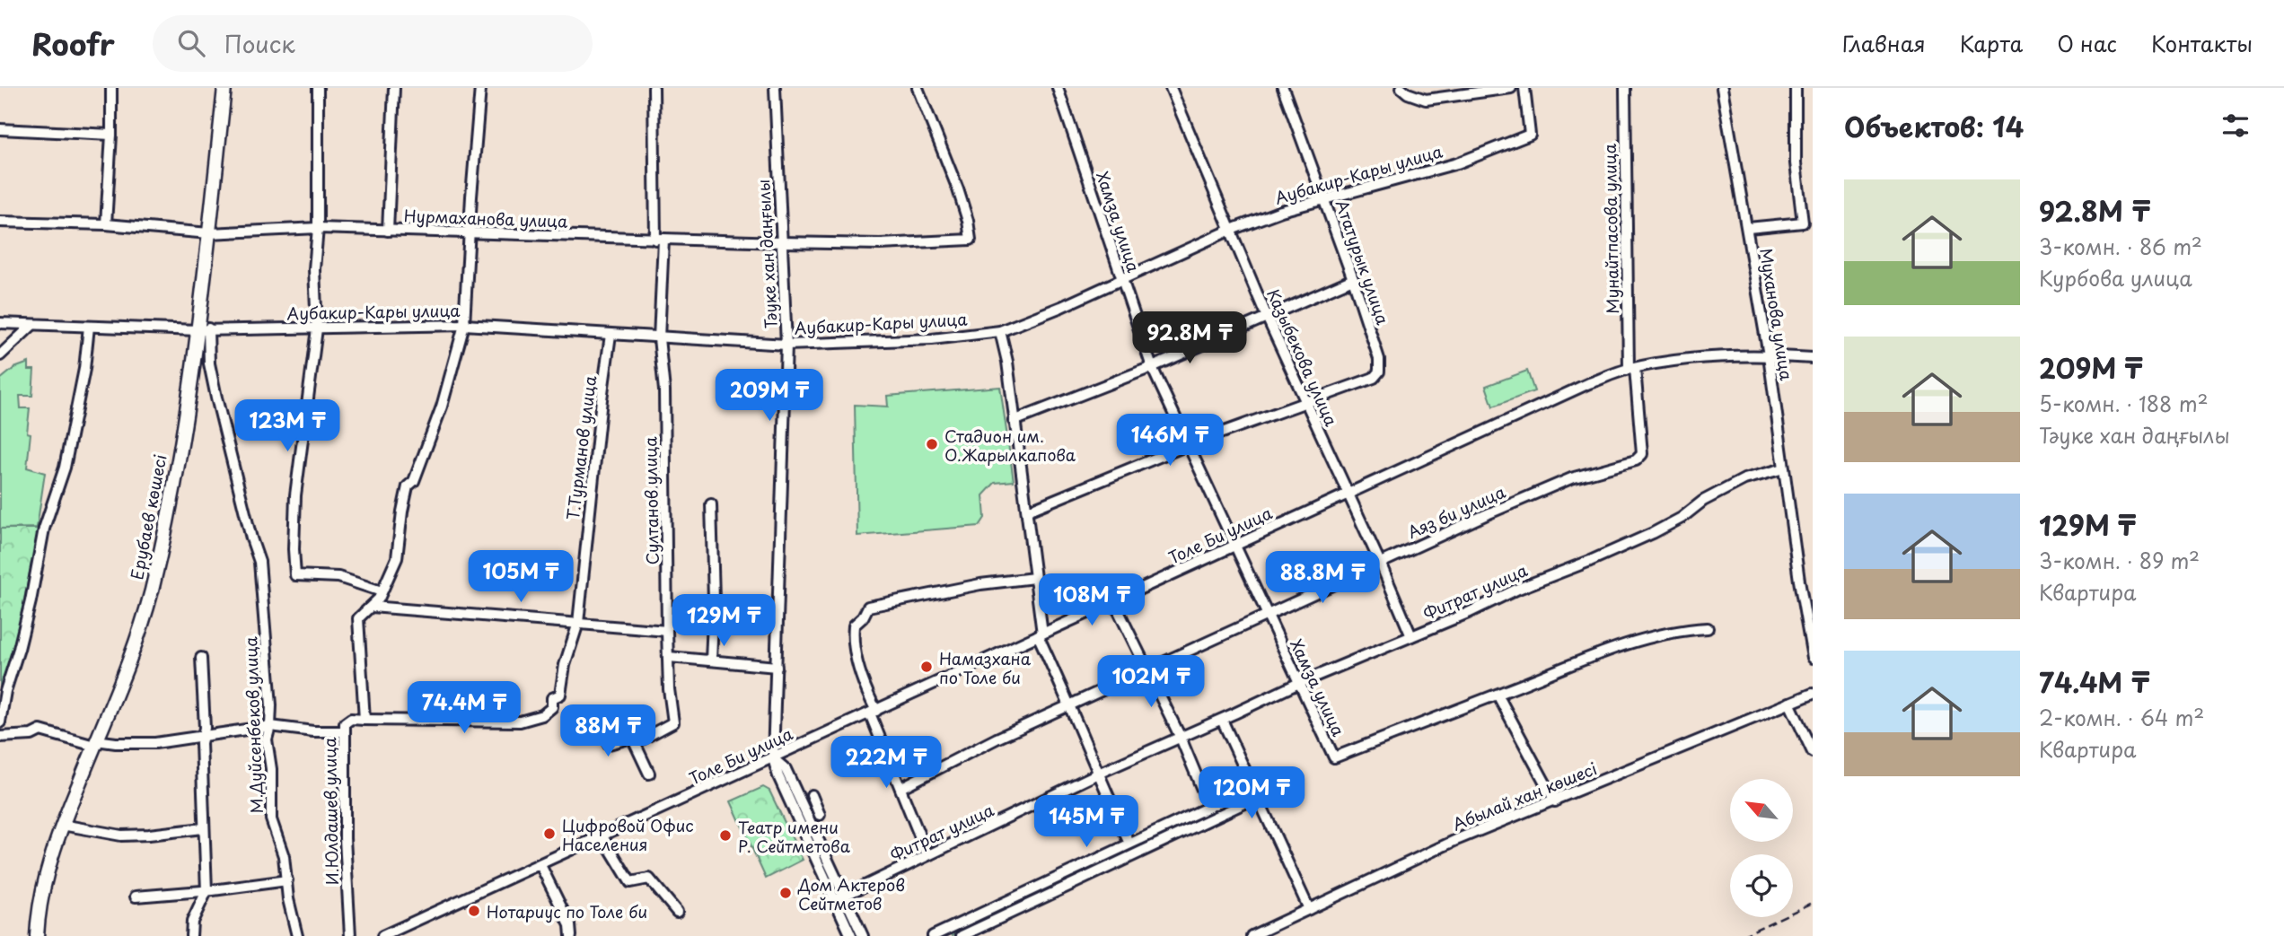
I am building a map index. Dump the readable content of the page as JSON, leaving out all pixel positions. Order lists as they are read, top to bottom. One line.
{"streets":{"main road":["Ерубаев көшесі"],"street":["Аубакир-Кары улица","Нурмаханова улица","Хамза улица","Мунайтпасова улица","Тәуке хан даңғылы","Ататурык улица","Муханова улица","Казыбекова улица","Т.Турманов улица","Султанов улица","Аяз би улица","Толе Би улица","Фитрат улица","М.Дуйсенбеков улица","Абылай хан көшесі","И.Юлдашев улица"]},"crossings":[["Аубакир-Кары улица","Хамза улица"],["Аубакир-Кары улица","Тәуке хан даңғылы"],["Аубакир-Кары улица","Ататурык улица"],["Аубакир-Кары улица","Казыбекова улица"],["Аубакир-Кары улица","Т.Турманов улица"],["Аубакир-Кары улица","Султанов улица"],["Аубакир-Кары улица","Ерубаев көшесі"],["Аубакир-Кары улица","М.Дуйсенбеков улица"],["Нурмаханова улица","Тәуке хан даңғылы"],["Нурмаханова улица","Султанов улица"],["Нурмаханова улица","Ерубаев көшесі"],["Хамза улица","Аяз би улица"],["Хамза улица","Толе Би улица"],["Хамза улица","Фитрат улица"],["Мунайтпасова улица","Аяз би улица"],["Мунайтпасова улица","Толе Би улица"],["Тәуке хан даңғылы","Толе Би улица"],["Тәуке хан даңғылы","Фитрат улица"],["Ататурык улица","Казыбекова улица"],["Муханова улица","Толе Би улица"],["Муханова улица","Фитрат улица"],["Казыбекова улица","Аяз би улица"],["Казыбекова улица","Толе Би улица"],["Казыбекова улица","Фитрат улица"],["Т.Турманов улица","И.Юлдашев улица"],["Аяз би улица","Толе Би улица"],["Ерубаев көшесі","М.Дуйсенбеков улица"]],"places":["Стадион им. О.Жарылкапова","Намазхана по Толе би","Цифровой Офис Населения","Театр имени Р. Сейтметова","Дом Актеров Сейтметов","Нотариус по Толе би"],"north":"top left","page":{"header":"Roofr","search":"Поиск","nav":["Главная","Карта","О нас","Контакты"],"heading":"Объектов: 14","list":[{"name":"92.8M ₸","note":"3-комн. · 86 m² · Курбова улица"},{"name":"209M ₸","note":"5-комн. · 188 m² · Тәуке хан даңғылы"},{"name":"129M ₸","note":"3-комн. · 89 m² · Квартира"},{"name":"74.4M ₸","note":"2-комн. · 64 m² · Квартира"}],"price":["92.8M ₸","209M ₸","123M ₸","146M ₸","105M ₸","88.8M ₸","108M ₸","129M ₸","102M ₸","74.4M ₸","88M ₸","222M ₸","120M ₸","145M ₸"]}}
